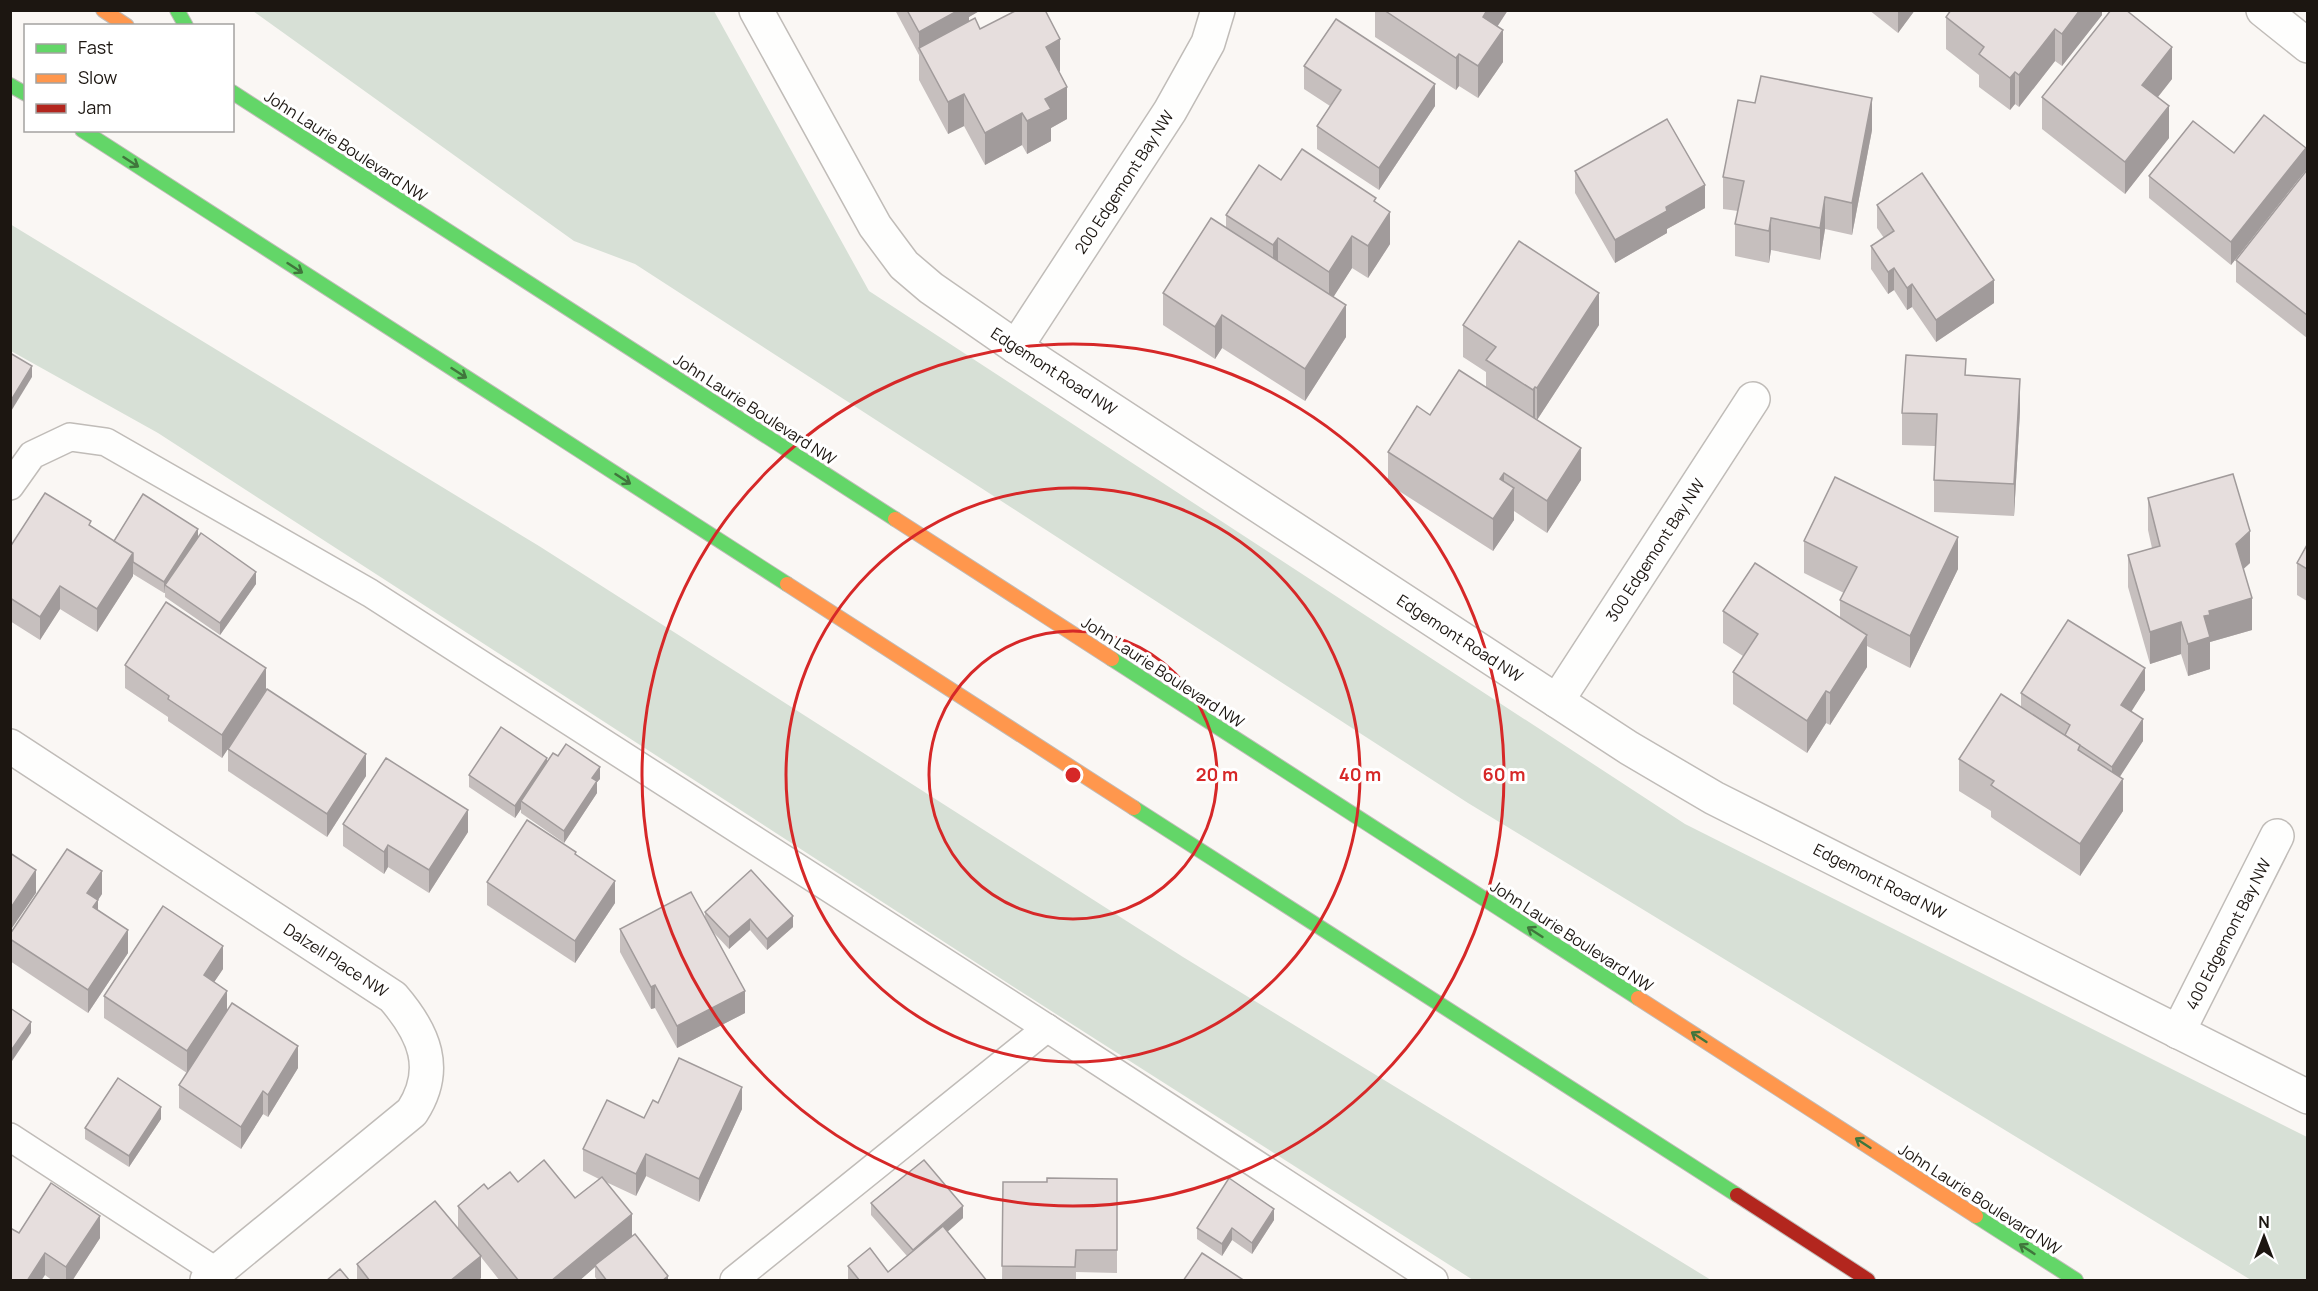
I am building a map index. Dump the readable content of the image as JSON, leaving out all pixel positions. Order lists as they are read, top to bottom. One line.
{"streets":{"main road":["John Laurie Boulevard NW"],"street":["200 Edgemont Bay NW","Edgemont Road NW","300 Edgemont Bay NW","400 Edgemont Bay NW","Dalzell Place NW"]},"crossings":[["200 Edgemont Bay NW","Edgemont Road NW"],["Edgemont Road NW","300 Edgemont Bay NW"],["Edgemont Road NW","400 Edgemont Bay NW"]],"legend":["Fast","Slow","Jam"],"north":"top","rings":["20 m","40 m","60 m"]}
